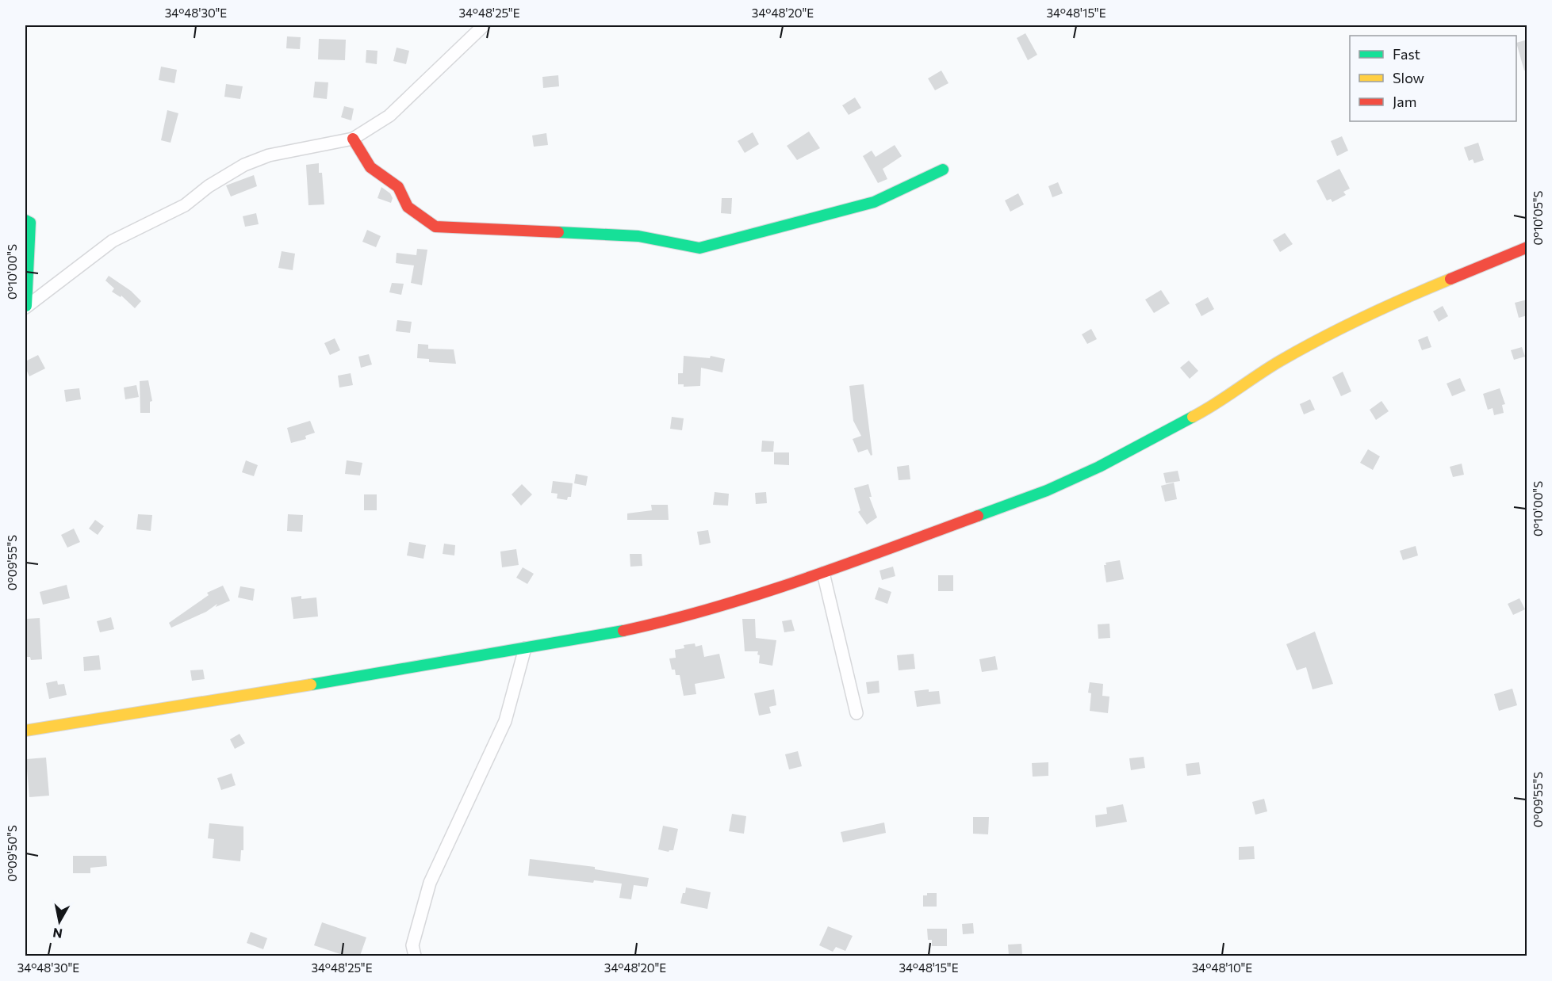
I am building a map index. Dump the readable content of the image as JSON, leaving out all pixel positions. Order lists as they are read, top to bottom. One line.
{"legend":["Fast","Slow","Jam"],"north":"bottom","coordinates":["34°48'30\"E","34°48'25\"E","34°48'20\"E","34°48'15\"E","0°10'05\"S","0°10'00\"S","0°09'55\"S","0°09'50\"S","34°48'10\"E"]}
